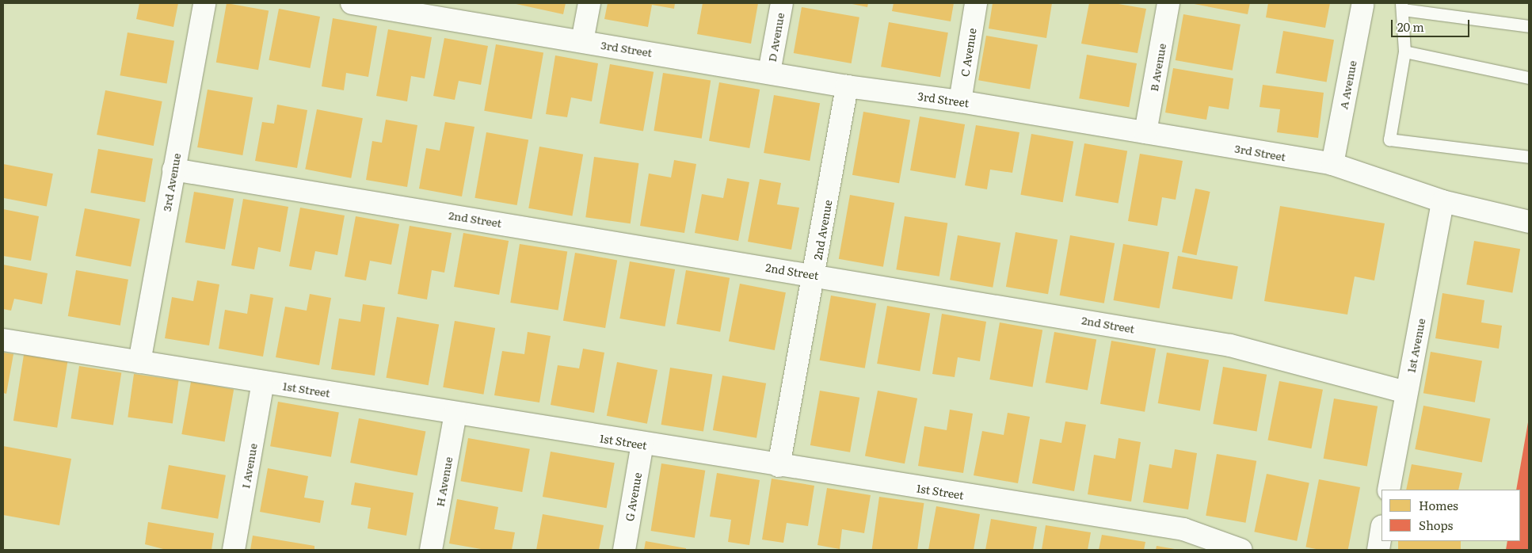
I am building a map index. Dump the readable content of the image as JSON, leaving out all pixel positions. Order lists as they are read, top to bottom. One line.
{"streets":{"street":["D Avenue","3rd Street","C Avenue","B Avenue","A Avenue","3rd Avenue","2nd Street","2nd Avenue","1st Avenue","1st Street","I Avenue","H Avenue","G Avenue"]},"crossings":[["D Avenue","3rd Street"],["3rd Street","C Avenue"],["3rd Street","B Avenue"],["3rd Street","A Avenue"],["3rd Street","2nd Avenue"],["3rd Street","1st Avenue"],["3rd Avenue","2nd Street"],["3rd Avenue","1st Street"],["2nd Street","2nd Avenue"],["2nd Street","1st Avenue"],["2nd Avenue","1st Street"],["1st Street","I Avenue"],["1st Street","H Avenue"],["1st Street","G Avenue"]],"legend":["Homes","Shops"],"scale_bar":"20 m"}
